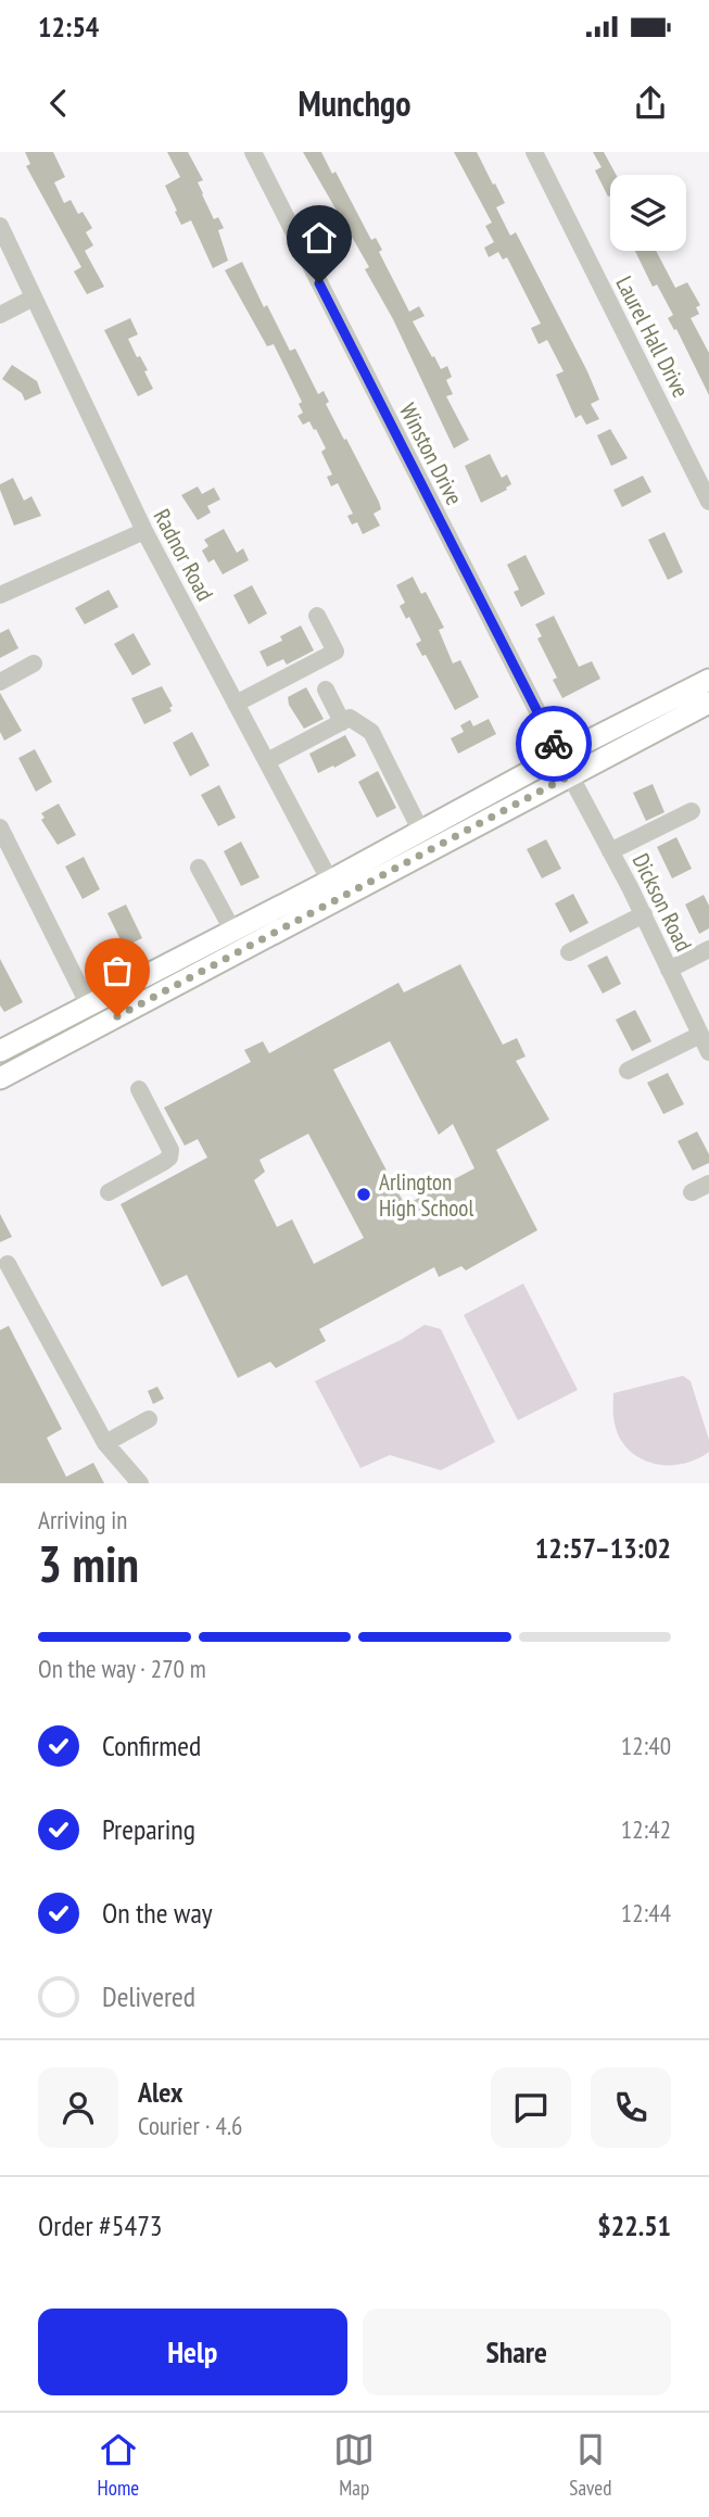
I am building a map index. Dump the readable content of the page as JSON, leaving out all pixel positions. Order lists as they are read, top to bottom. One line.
{"streets":{"street":["Laurel Hall Drive","Winston Drive","Radnor Road","Dickson Road"]},"crossings":[["Winston Drive","Dickson Road"]],"places":["Arlington High School"],"page":{"status":"12:54","header":"Munchgo","heading":["3 min","Arriving in","12:57–13:02"],"panel":["Alex","Courier · 4.6","Order #5473","$22.51"],"bar":"On the way · 270 m","list":[["Confirmed","12:40"],["Preparing","12:42"],["On the way","12:44"],"Delivered"],"buttons":["Help","Share"],"tabs":["Home","Map","Saved"]}}
